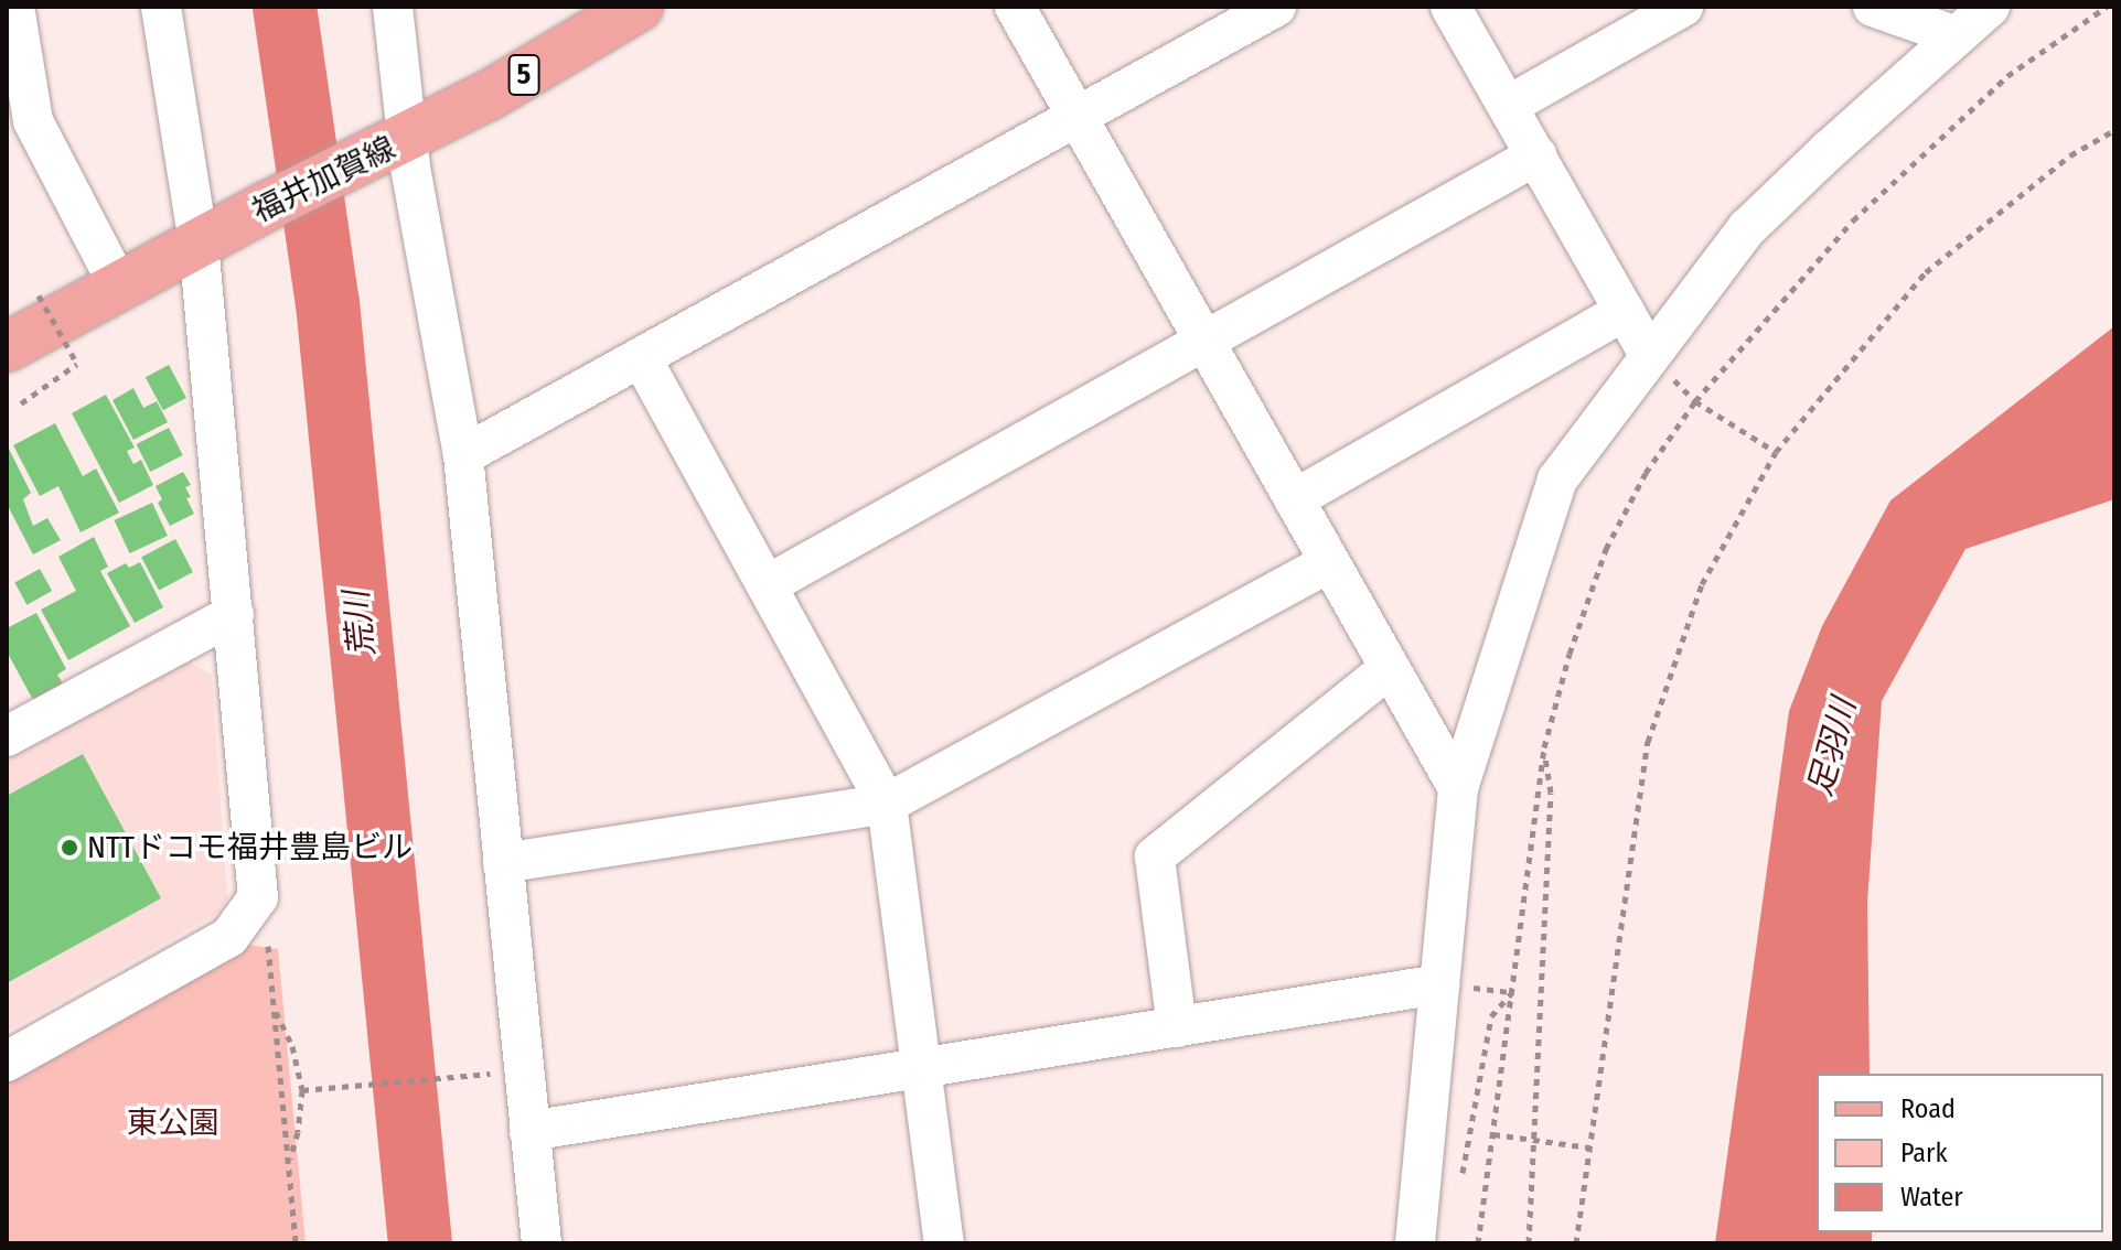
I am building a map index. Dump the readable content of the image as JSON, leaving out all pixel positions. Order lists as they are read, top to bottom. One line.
{"streets":{"main road":["5","福井加賀線"]},"water":["荒川","足羽川"],"parks":["東公園"],"places":["NTTドコモ福井豊島ビル"],"legend":["Road","Park","Water"]}
